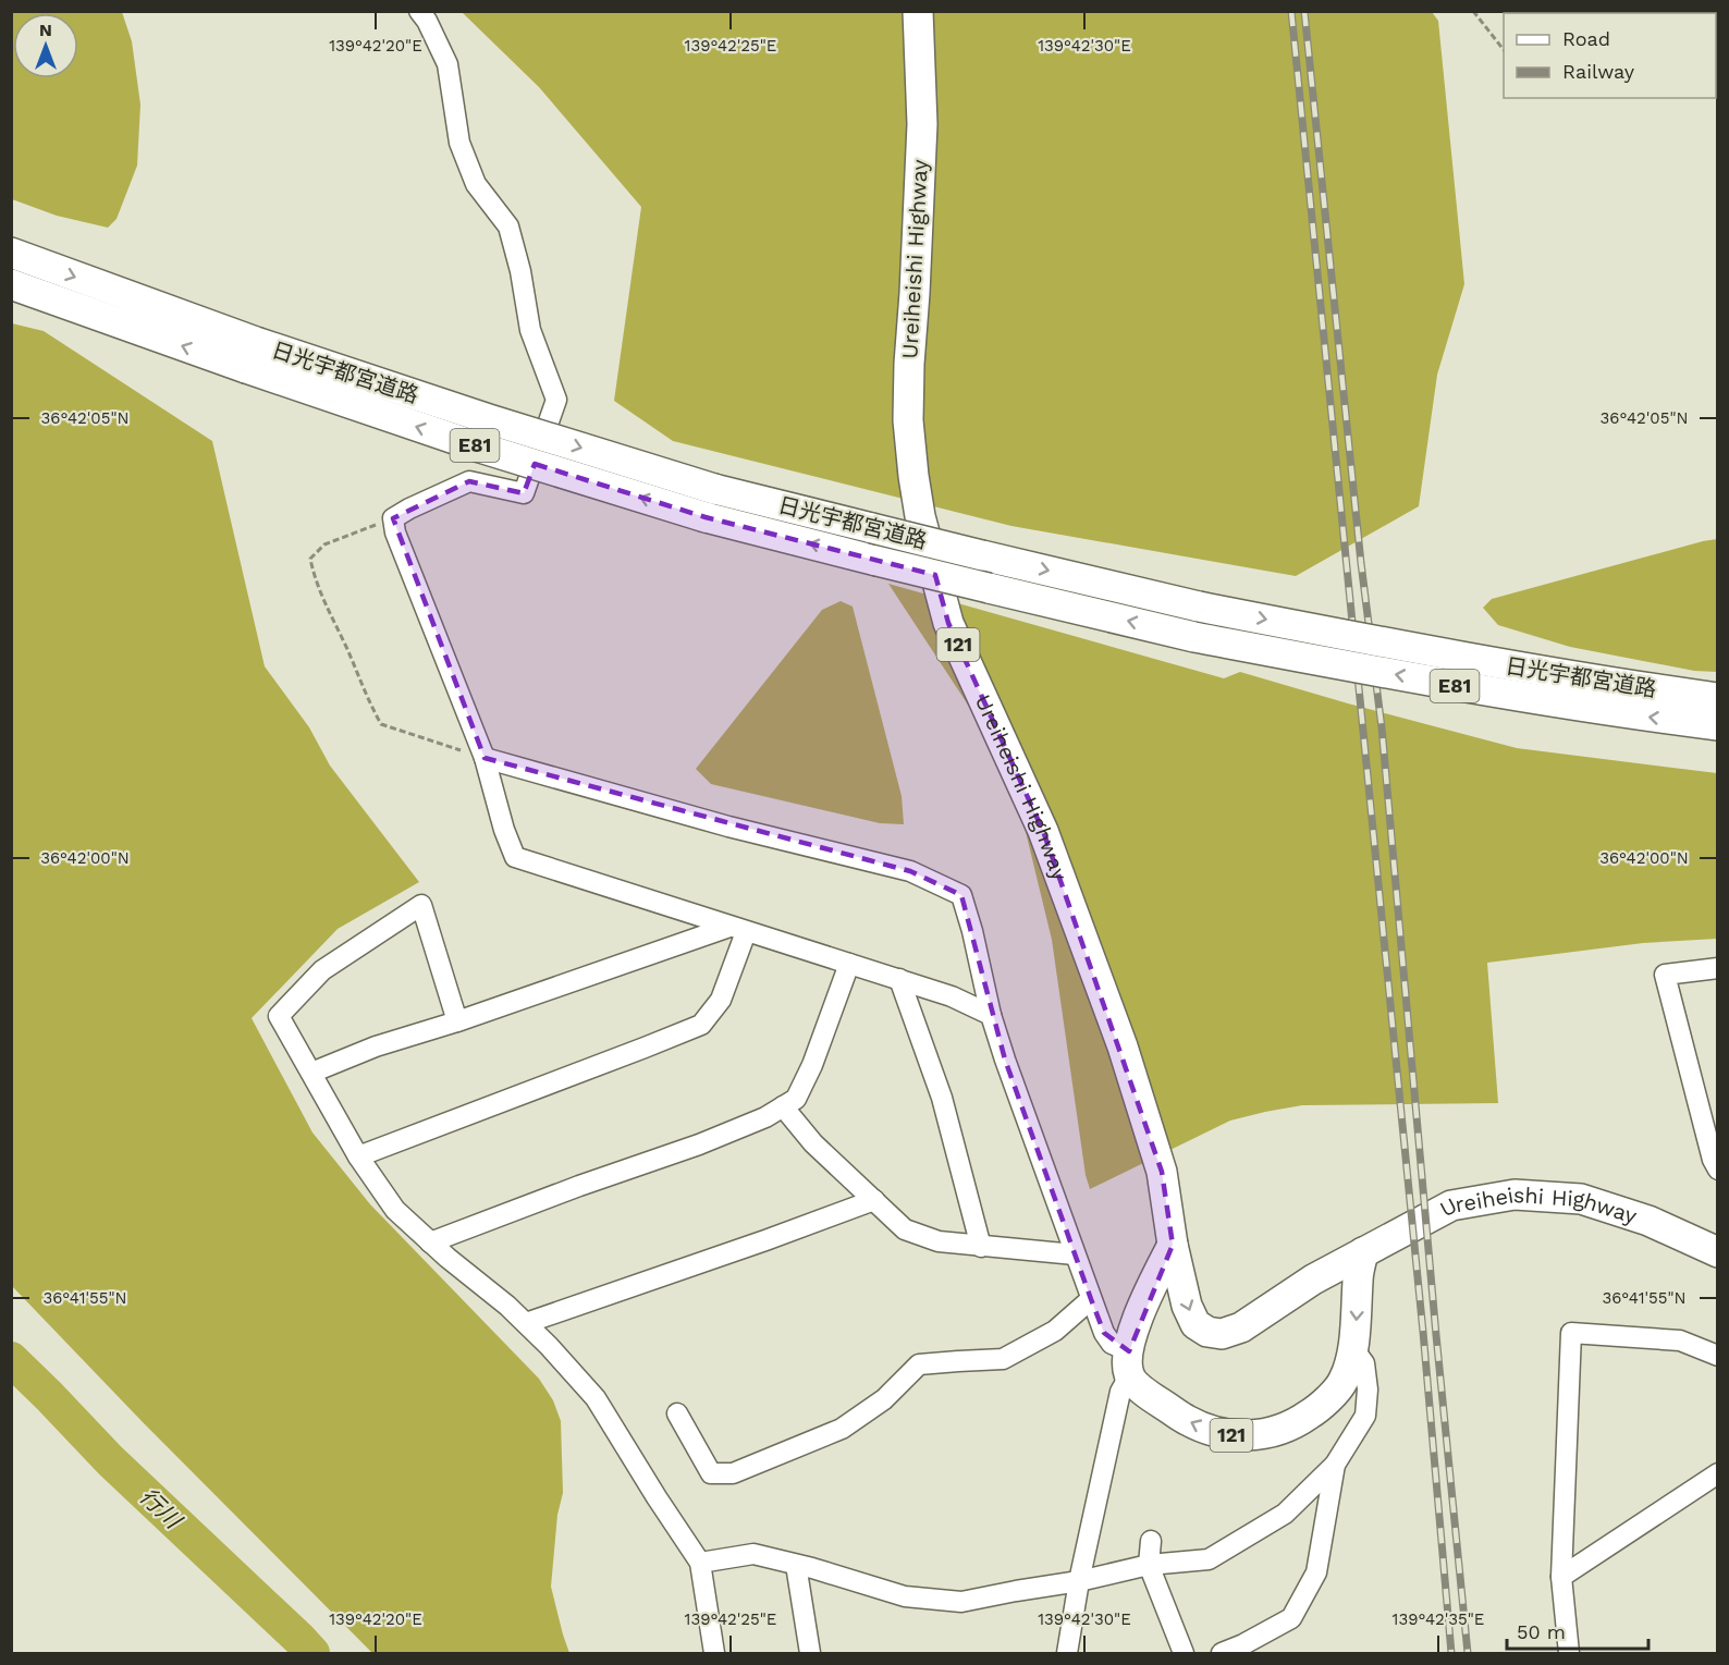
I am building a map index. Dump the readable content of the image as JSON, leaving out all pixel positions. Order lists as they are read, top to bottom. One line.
{"streets":{"highway":["Ureiheishi Highway","日光宇都宮道路","E81","121"]},"crossings":[["Ureiheishi Highway","121"]],"water":["行川"],"legend":["Road","Railway"],"scale_bar":"50 m","north":"top","coordinates":["139°42'20\"E","139°42'25\"E","139°42'30\"E","36°42'05\"N","36°42'00\"N","36°41'55\"N","139°42'35\"E"]}
